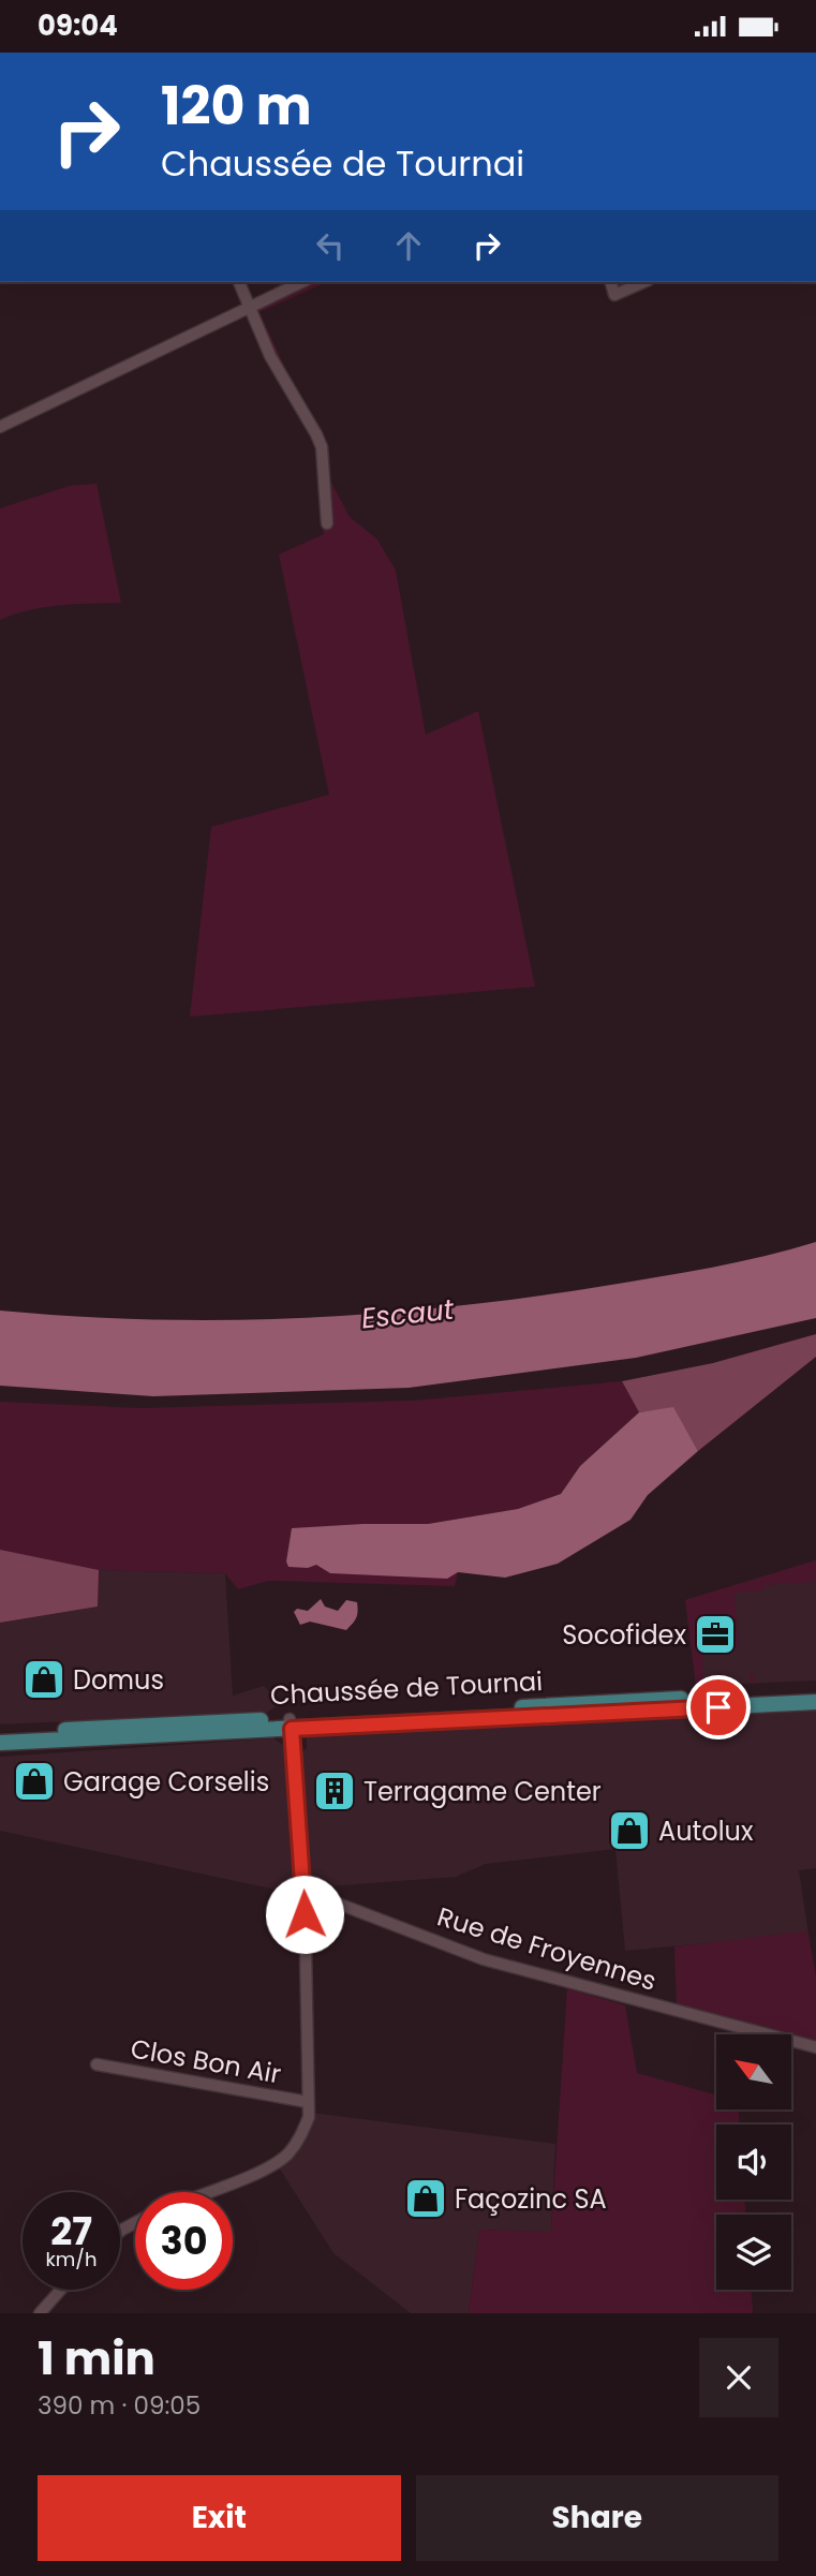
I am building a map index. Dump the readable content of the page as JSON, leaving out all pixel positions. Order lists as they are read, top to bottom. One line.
{"streets":{"main road":["Chaussée de Tournai"],"street":["Rue de Froyennes","Clos Bon Air"]},"water":["Escaut"],"places":{"office":["Socofidex"],"shop":["Domus","Garage Corselis","Autolux","Façozinc SA"],"building":["Terragame Center"]},"north":"top left","page":{"status":"09:04","turn":["120 m","Chaussée de Tournai"],"speed":"27 km/h","limit":"30","heading":["1 min","390 m · 09:05"],"buttons":["Exit","Share"]}}
